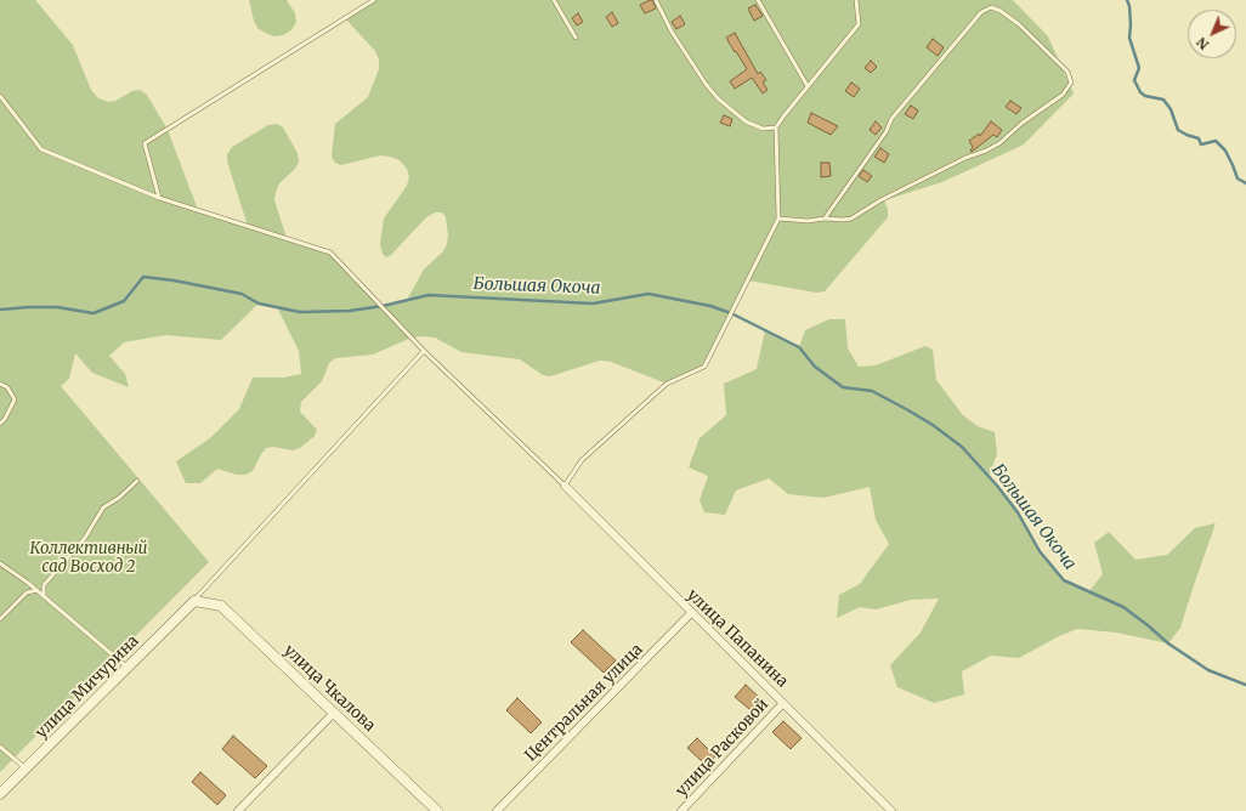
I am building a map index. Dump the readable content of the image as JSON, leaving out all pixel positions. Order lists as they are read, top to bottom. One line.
{"streets":{"street":["улица Папанина","улица Мичурина","улица Чкалова","Центральная улица","улица Расковой"]},"crossings":[["улица Папанина","Центральная улица"],["улица Папанина","улица Расковой"],["улица Мичурина","улица Чкалова"]],"water":["Большая Окоча"],"parks":["Коллективный сад Восход 2"],"north":"bottom left"}
